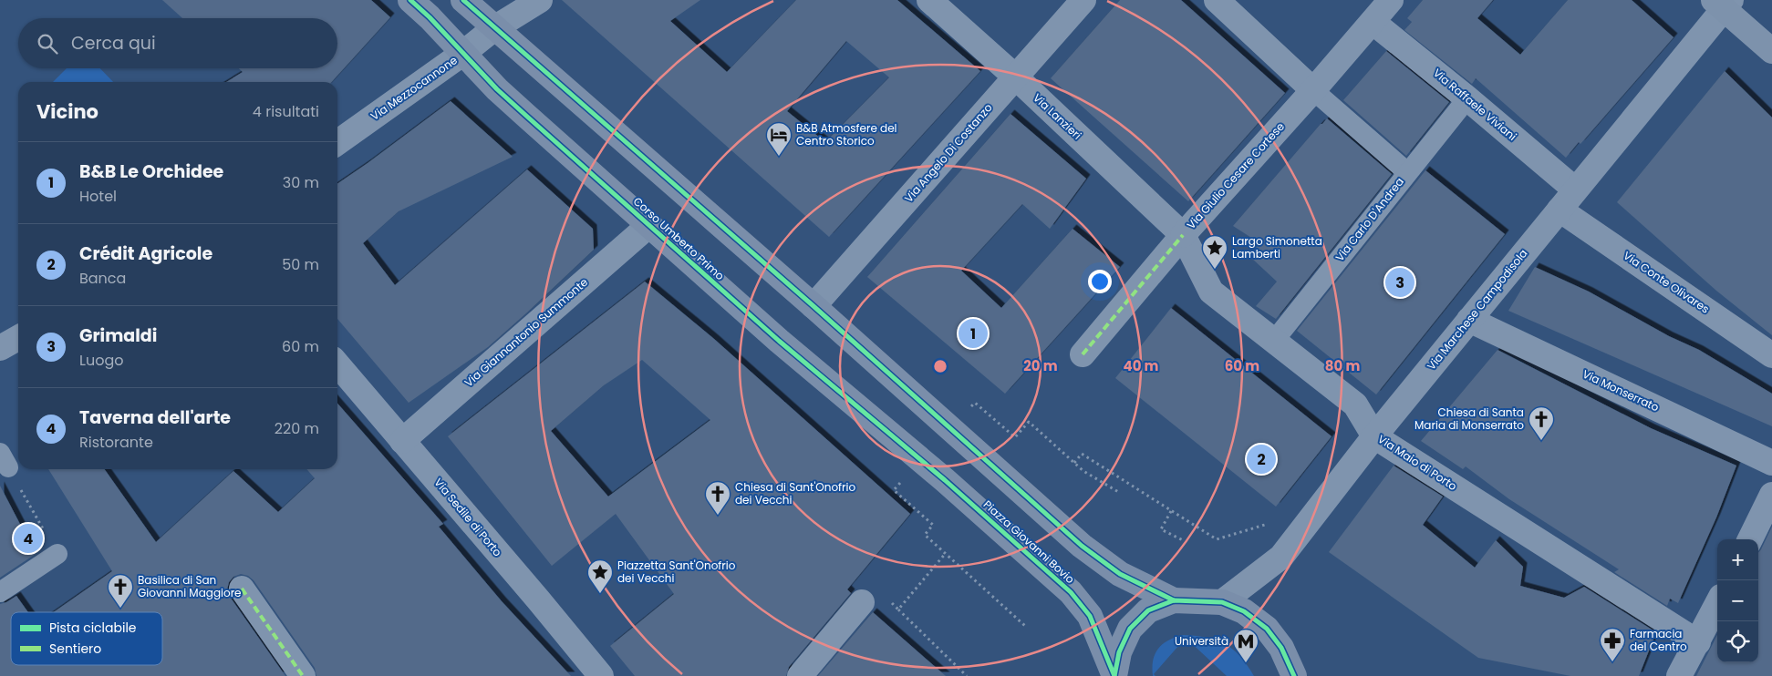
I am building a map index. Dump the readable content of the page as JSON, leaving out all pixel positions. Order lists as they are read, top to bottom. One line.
{"streets":{"main road":["Corso Umberto Primo","Piazza Giovanni Bovio"],"street":["Via Mezzocannone","Via Raffaele Viviani","Via Lanzieri","Via Angelo Di Costanzo","Via Giulio Cesare Cortese","Via Conte Olivares","Via Marchese Campodisola","Via Giannantonio Summonte","Via Monserrato","Via Maio di Porto","Via Sedile di Porto"],"lane":["Via Carlo D'Andrea"]},"crossings":[["Via Mezzocannone","Corso Umberto Primo"],["Via Raffaele Viviani","Via Giulio Cesare Cortese"],["Via Raffaele Viviani","Via Carlo D'Andrea"],["Via Raffaele Viviani","Via Marchese Campodisola"],["Via Lanzieri","Via Angelo Di Costanzo"],["Via Lanzieri","Via Giulio Cesare Cortese"],["Via Lanzieri","Via Maio di Porto"],["Via Angelo Di Costanzo","Piazza Giovanni Bovio"],["Via Giulio Cesare Cortese","Via Maio di Porto"],["Via Carlo D'Andrea","Via Maio di Porto"],["Corso Umberto Primo","Via Giannantonio Summonte"],["Corso Umberto Primo","Piazza Giovanni Bovio"],["Via Conte Olivares","Via Marchese Campodisola"],["Via Marchese Campodisola","Via Monserrato"],["Via Marchese Campodisola","Via Maio di Porto"],["Via Marchese Campodisola","Piazza Giovanni Bovio"],["Via Giannantonio Summonte","Via Sedile di Porto"]],"places":{"hotel":["B&B Atmosfere del Centro Storico"],"place":["Largo Simonetta Lamberti","Piazzetta Sant'Onofrio dei Vecchi"],"church":["Chiesa di Santa Maria di Monserrato","Chiesa di Sant'Onofrio dei Vecchi","Basilica di San Giovanni Maggiore"],"pharmacy":["Farmacia del Centro"],"metro station":["Università"]},"legend":["Pista ciclabile","Sentiero"],"page":{"search":"Cerca qui","heading":["Vicino","4 risultati"],"list":[{"mark":"1","name":"B&B Le Orchidee","note":"Hotel","value":"30 m"},{"mark":"2","name":"Crédit Agricole","note":"Banca","value":"50 m"},{"mark":"3","name":"Grimaldi","note":"Luogo","value":"60 m"},{"mark":"4","name":"Taverna dell'arte","note":"Ristorante","value":"220 m"}],"pins":["3","1","2","4"],"map_buttons":["+","−"]},"rings":["20 m","40 m","60 m","80 m"]}
